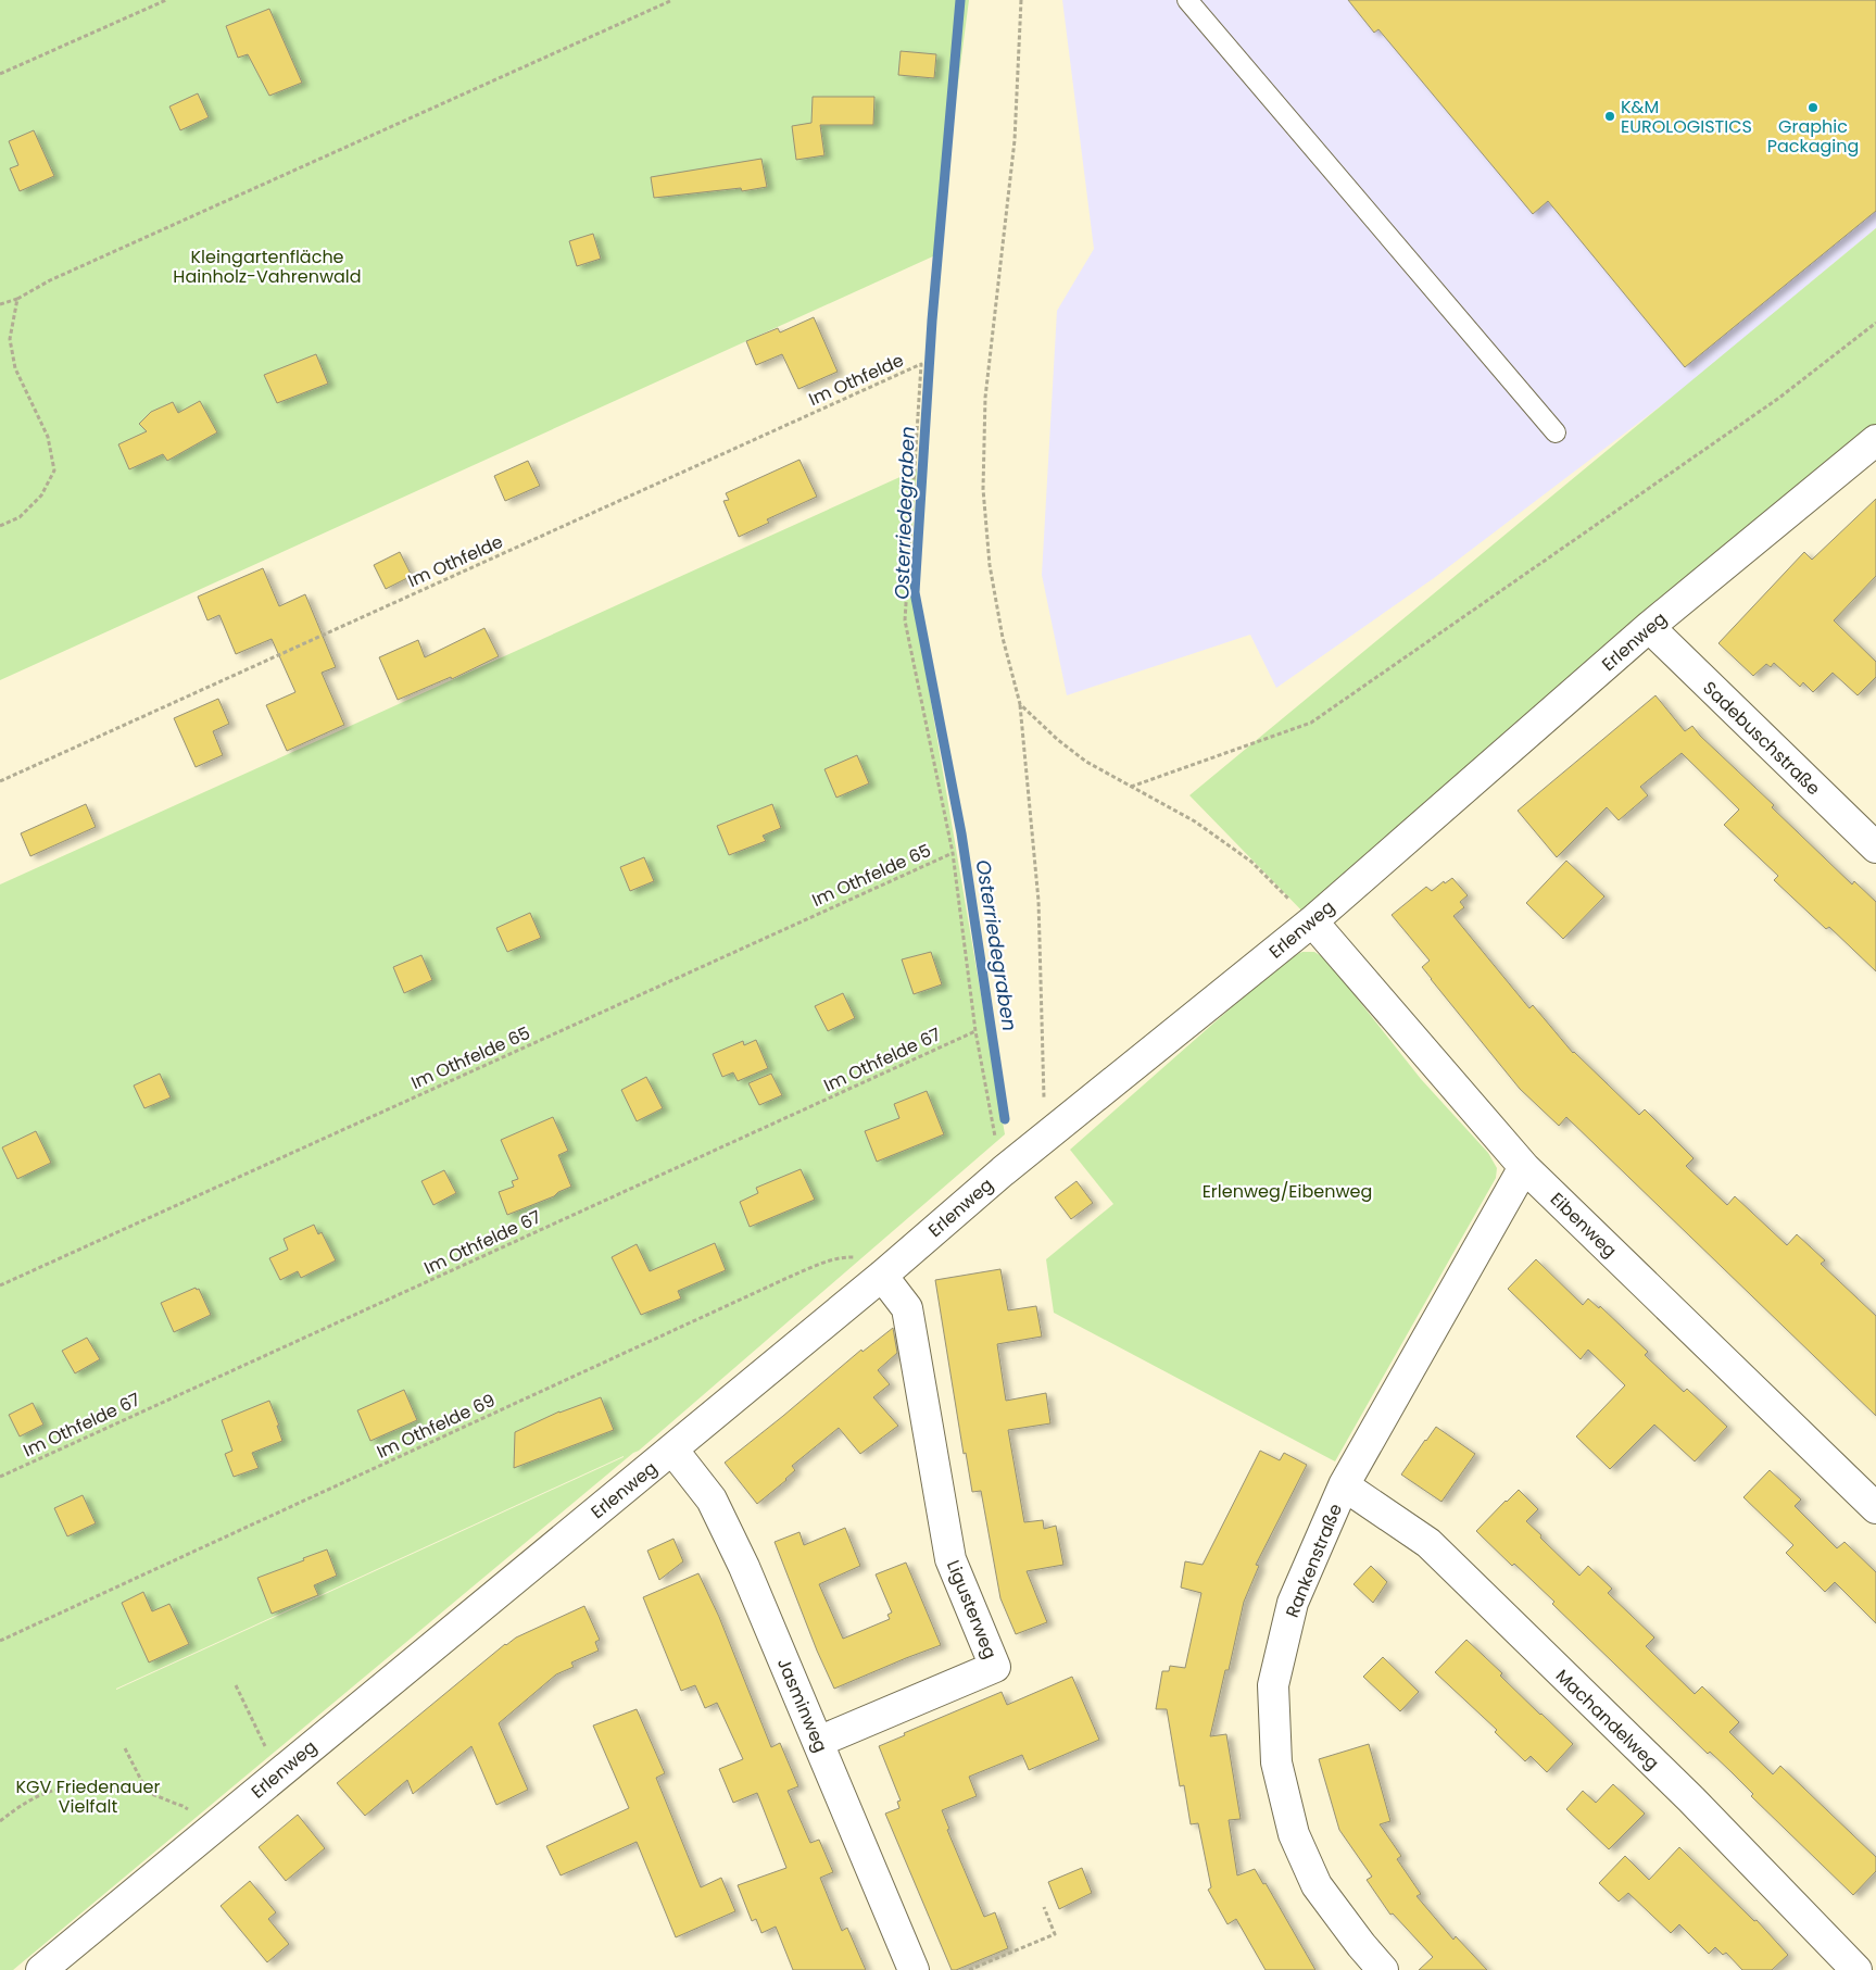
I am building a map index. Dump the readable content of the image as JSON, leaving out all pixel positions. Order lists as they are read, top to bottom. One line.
{"streets":{"street":["Erlenweg","Sadebuschstraße","Eibenweg","Rankenstraße","Ligusterweg","Jasminweg","Machandelweg"],"path":["Im Othfelde","Im Othfelde 65","Im Othfelde 67","Im Othfelde 69"]},"crossings":[["Im Othfelde","Im Othfelde 65"],["Erlenweg","Sadebuschstraße"],["Erlenweg","Eibenweg"],["Erlenweg","Im Othfelde 69"],["Erlenweg","Ligusterweg"],["Erlenweg","Jasminweg"],["Eibenweg","Rankenstraße"],["Im Othfelde 69","Ligusterweg"],["Rankenstraße","Machandelweg"],["Ligusterweg","Jasminweg"]],"water":["Osterriedegraben"],"parks":["Kleingartenfläche Hainholz-Vahrenwald","Erlenweg/Eibenweg","KGV Friedenauer Vielfalt"],"places":["Graphic Packaging","K&M EUROLOGISTICS"]}
